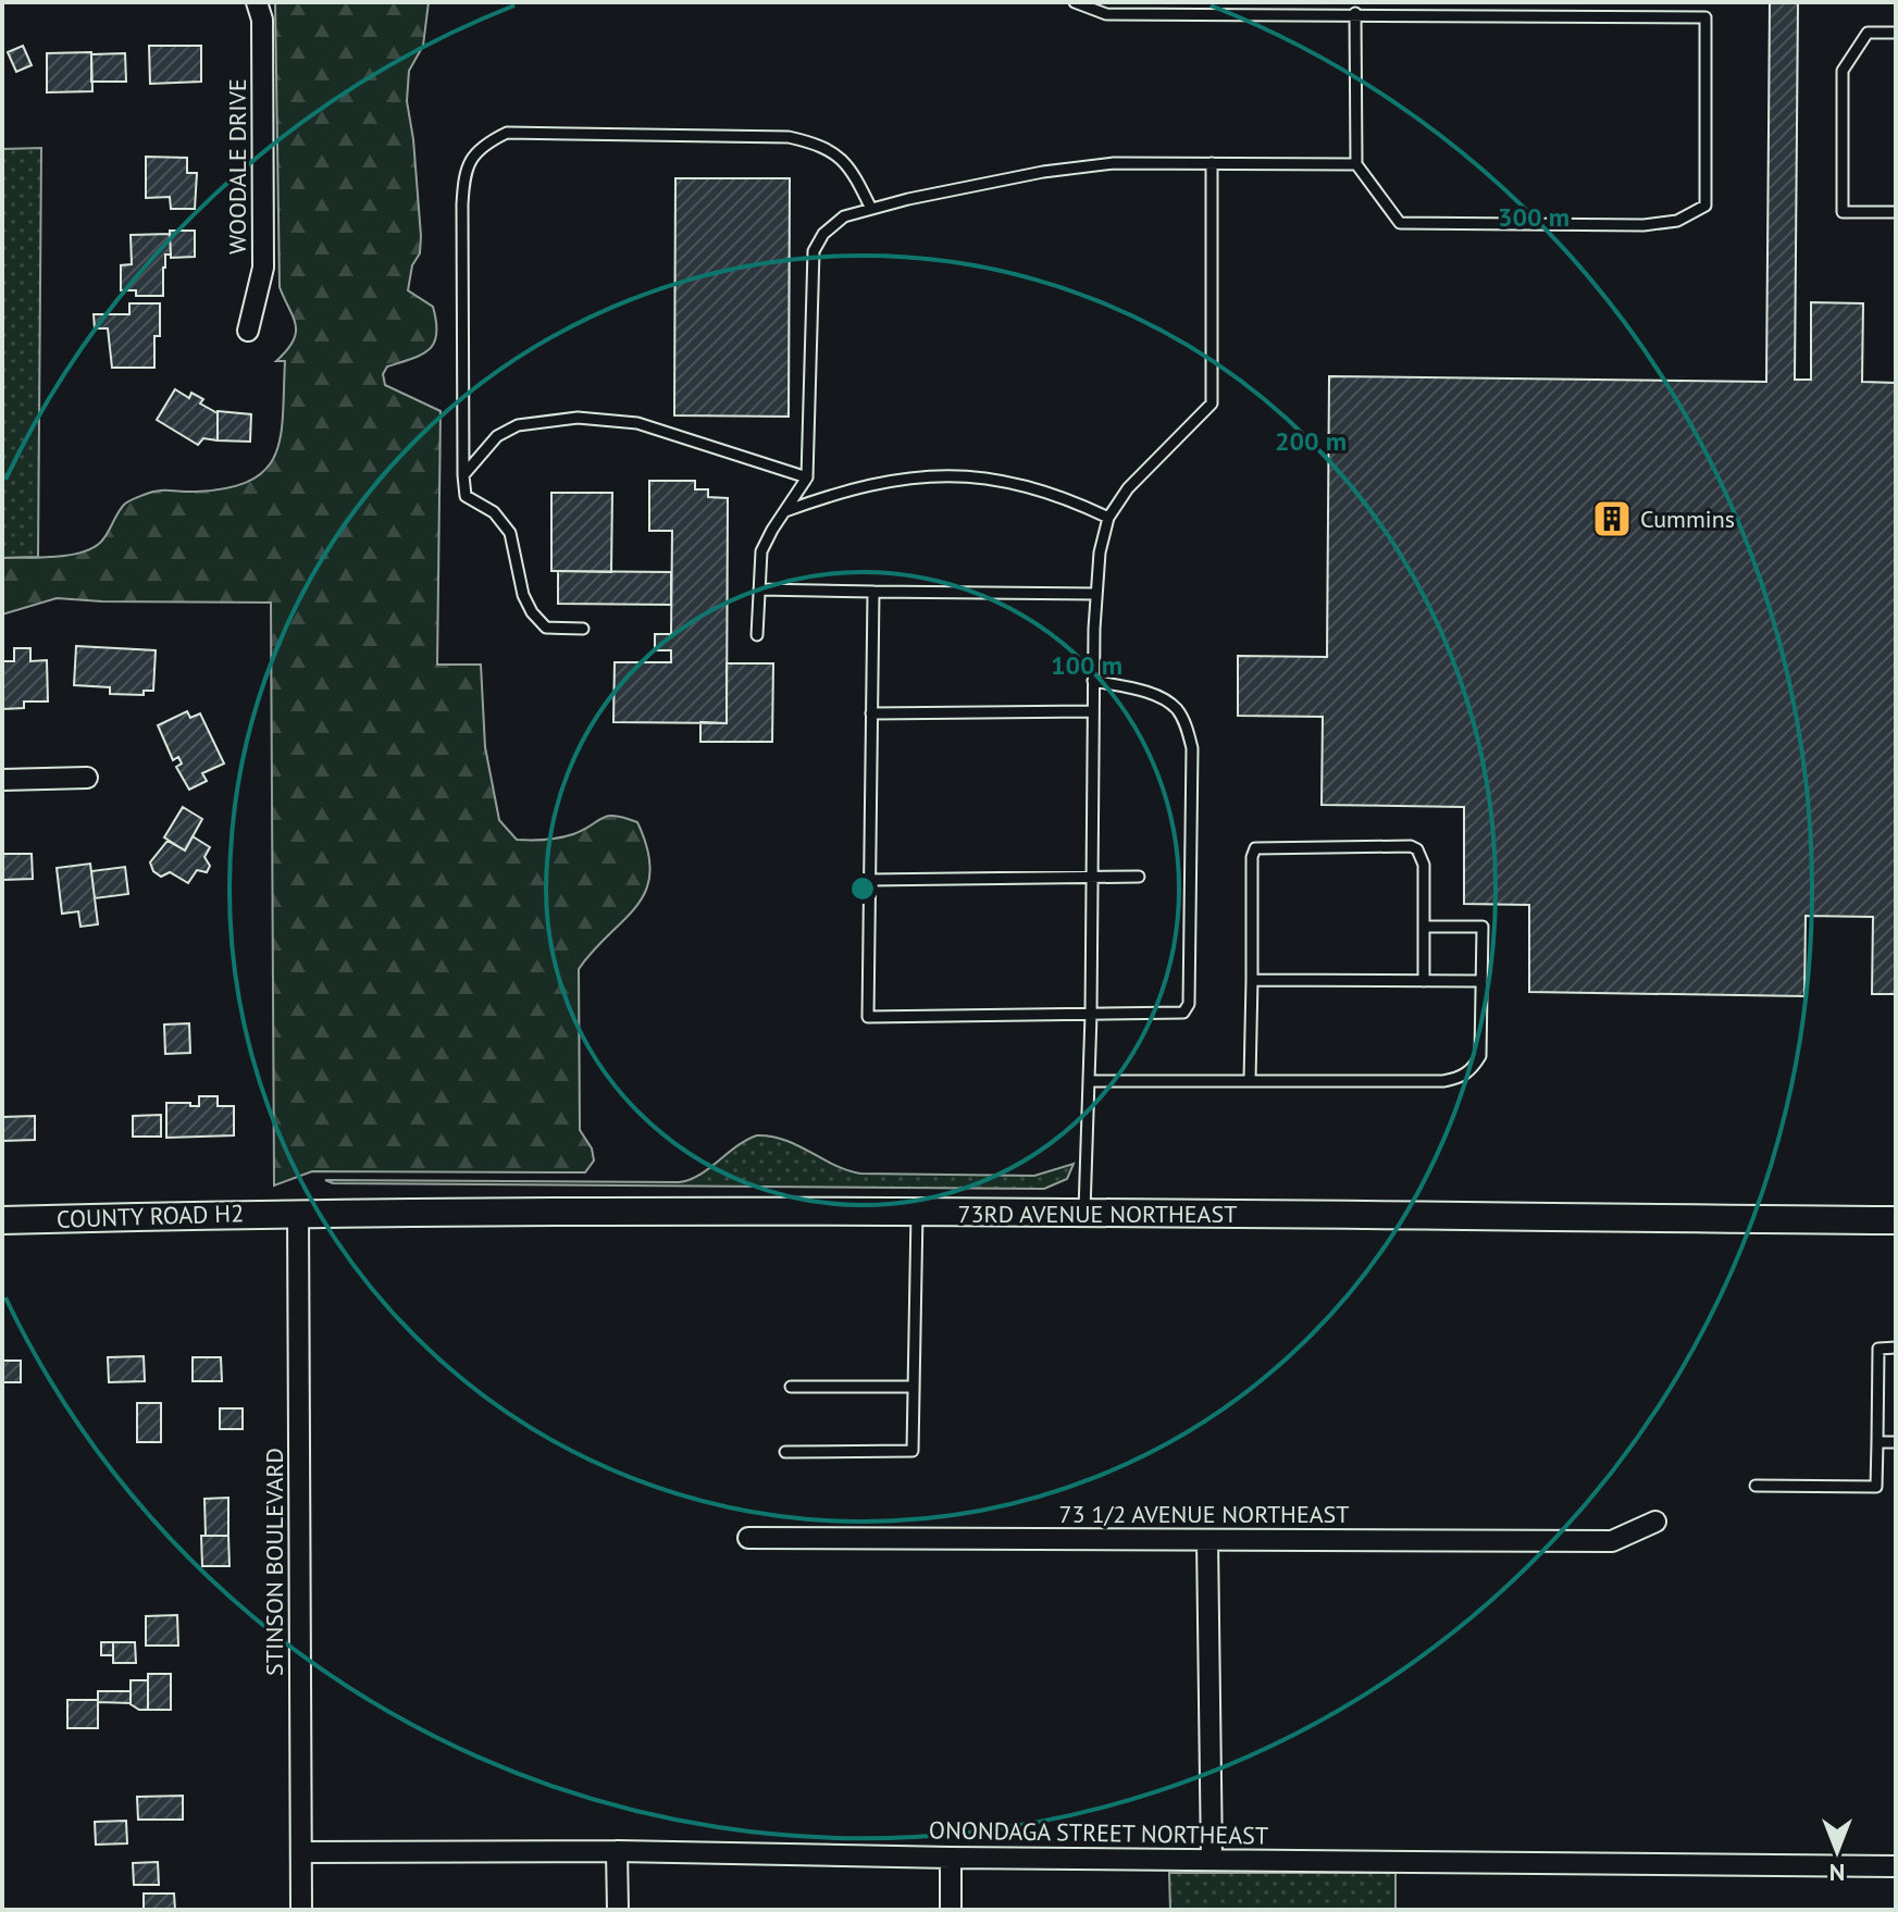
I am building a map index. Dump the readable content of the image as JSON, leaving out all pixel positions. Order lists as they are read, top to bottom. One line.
{"streets":{"street":["WOODALE DRIVE","73RD AVENUE NORTHEAST","COUNTY ROAD H2","73 1/2 AVENUE NORTHEAST","STINSON BOULEVARD","ONONDAGA STREET NORTHEAST"]},"crossings":[["73RD AVENUE NORTHEAST","COUNTY ROAD H2"],["73RD AVENUE NORTHEAST","STINSON BOULEVARD"],["COUNTY ROAD H2","STINSON BOULEVARD"],["STINSON BOULEVARD","ONONDAGA STREET NORTHEAST"]],"places":{"building":["Cummins"]},"north":"bottom","rings":["300 m","200 m","100 m"]}
